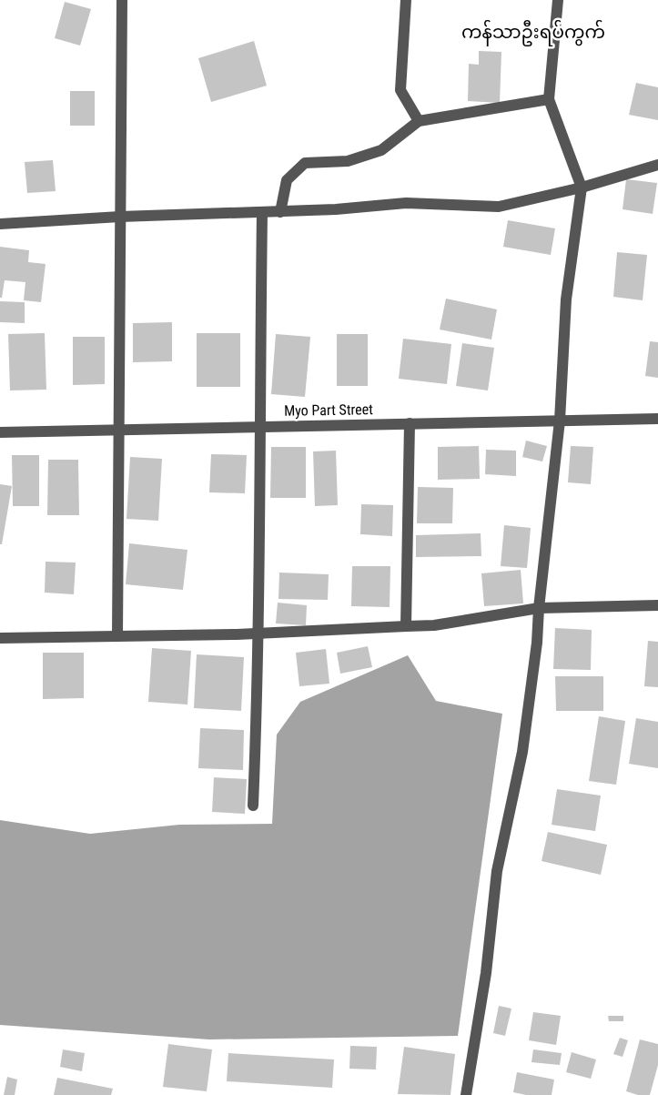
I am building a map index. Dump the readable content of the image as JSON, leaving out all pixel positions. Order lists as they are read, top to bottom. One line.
{"streets":{"street":["Myo Part Street"]},"districts":["ကန်သာဦးရပ်ကွက်"]}
